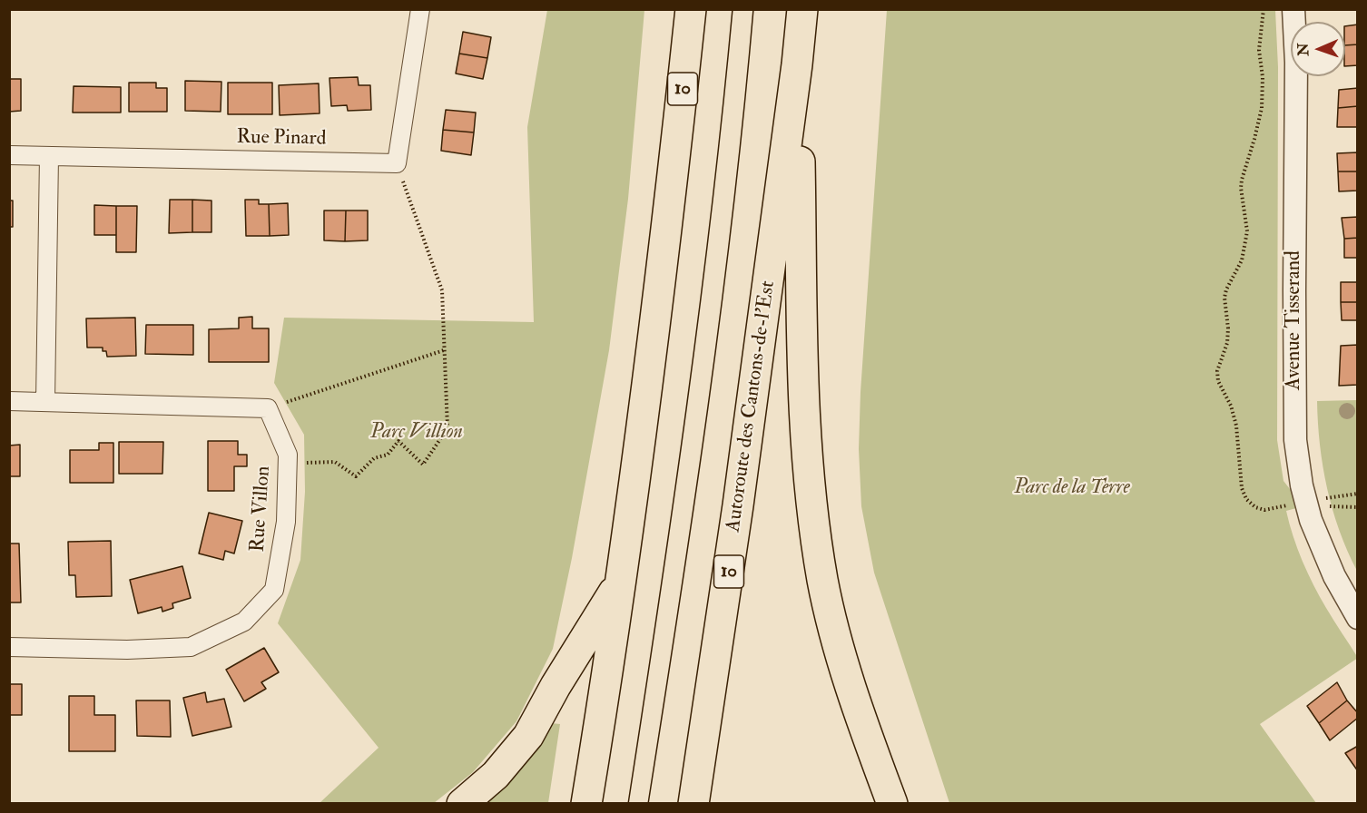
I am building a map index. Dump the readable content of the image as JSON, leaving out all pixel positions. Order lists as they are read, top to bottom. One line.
{"streets":{"highway":["10","Autoroute des Cantons-de-l'Est"],"street":["Rue Pinard","Avenue Tisserand","Rue Villon"]},"parks":["Parc Villion","Parc de la Terre"],"north":"left"}
